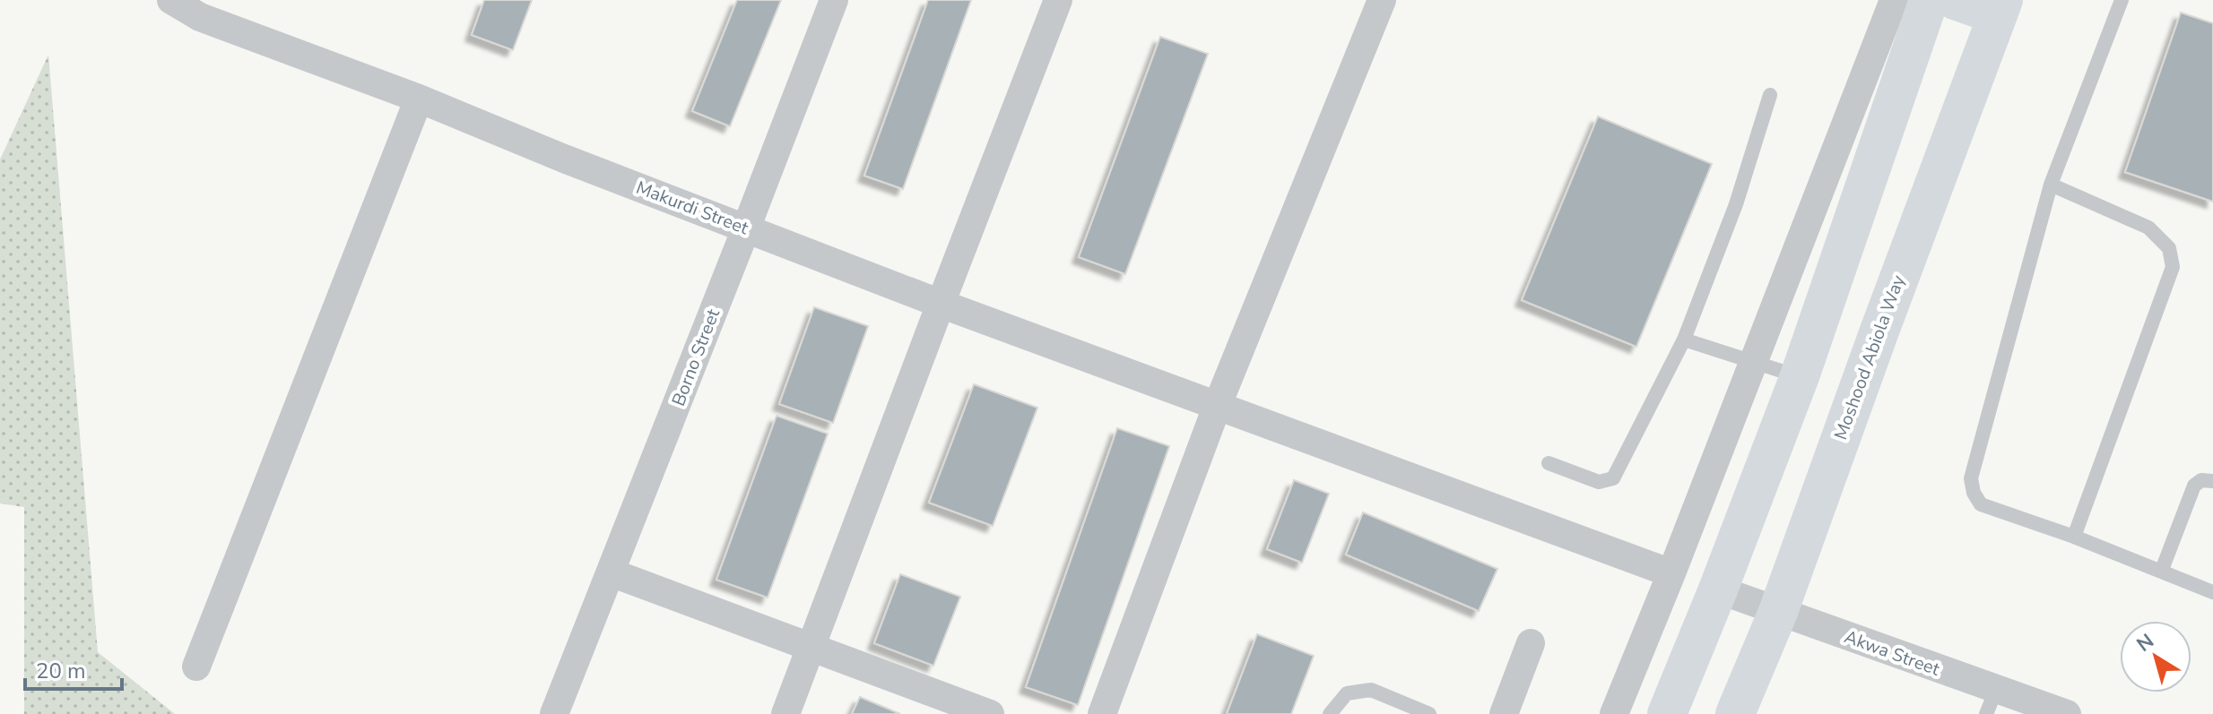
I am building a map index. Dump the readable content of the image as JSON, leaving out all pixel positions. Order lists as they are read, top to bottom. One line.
{"streets":{"main road":["Moshood Abiola Way"],"street":["Makurdi Street","Borno Street","Akwa Street"]},"crossings":[["Makurdi Street","Borno Street"],["Moshood Abiola Way","Akwa Street"]],"scale_bar":"20 m","north":"top left"}
